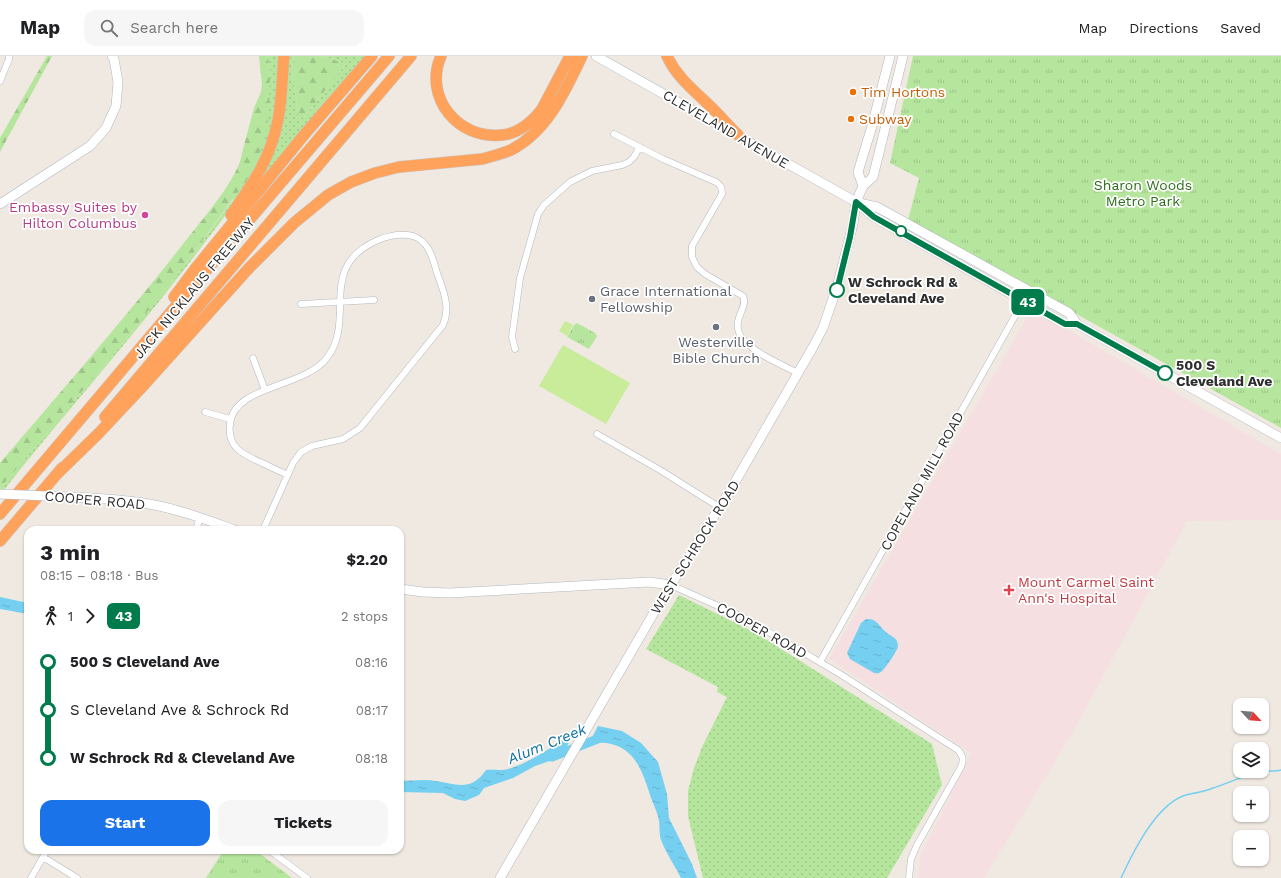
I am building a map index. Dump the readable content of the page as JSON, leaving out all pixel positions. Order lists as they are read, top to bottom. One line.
{"streets":{"highway":["JACK NICKLAUS FREEWAY"],"main road":["CLEVELAND AVENUE","COOPER ROAD","WEST SCHROCK ROAD"],"street":["COPELAND MILL ROAD"]},"crossings":[["CLEVELAND AVENUE","WEST SCHROCK ROAD"],["COPELAND MILL ROAD","COOPER ROAD"],["COOPER ROAD","WEST SCHROCK ROAD"]],"water":["Alum Creek"],"parks":["Sharon Woods Metro Park"],"places":{"other":["Tim Hortons","Subway","Embassy Suites by Hilton Columbus","W Schrock Rd & Cleveland Ave","Grace International Fellowship","Westerville Bible Church","500 S Cleveland Ave"],"health":["Mount Carmel Saint Ann's Hospital"]},"lines":["bus line 43"],"north":"bottom right","page":{"header":"Map","search":"Search here","nav":["Map","Directions","Saved"],"on_map":"43","heading":["3 min","08:15 – 08:18 · Bus","$2.20"],"legs":["1","43","2 stops"],"list":[{"name":"500 S Cleveland Ave","value":"08:16"},{"name":"S Cleveland Ave & Schrock Rd","value":"08:17"},{"name":"W Schrock Rd & Cleveland Ave","value":"08:18"}],"map_buttons":["+","−"],"buttons":["Start","Tickets"]}}
